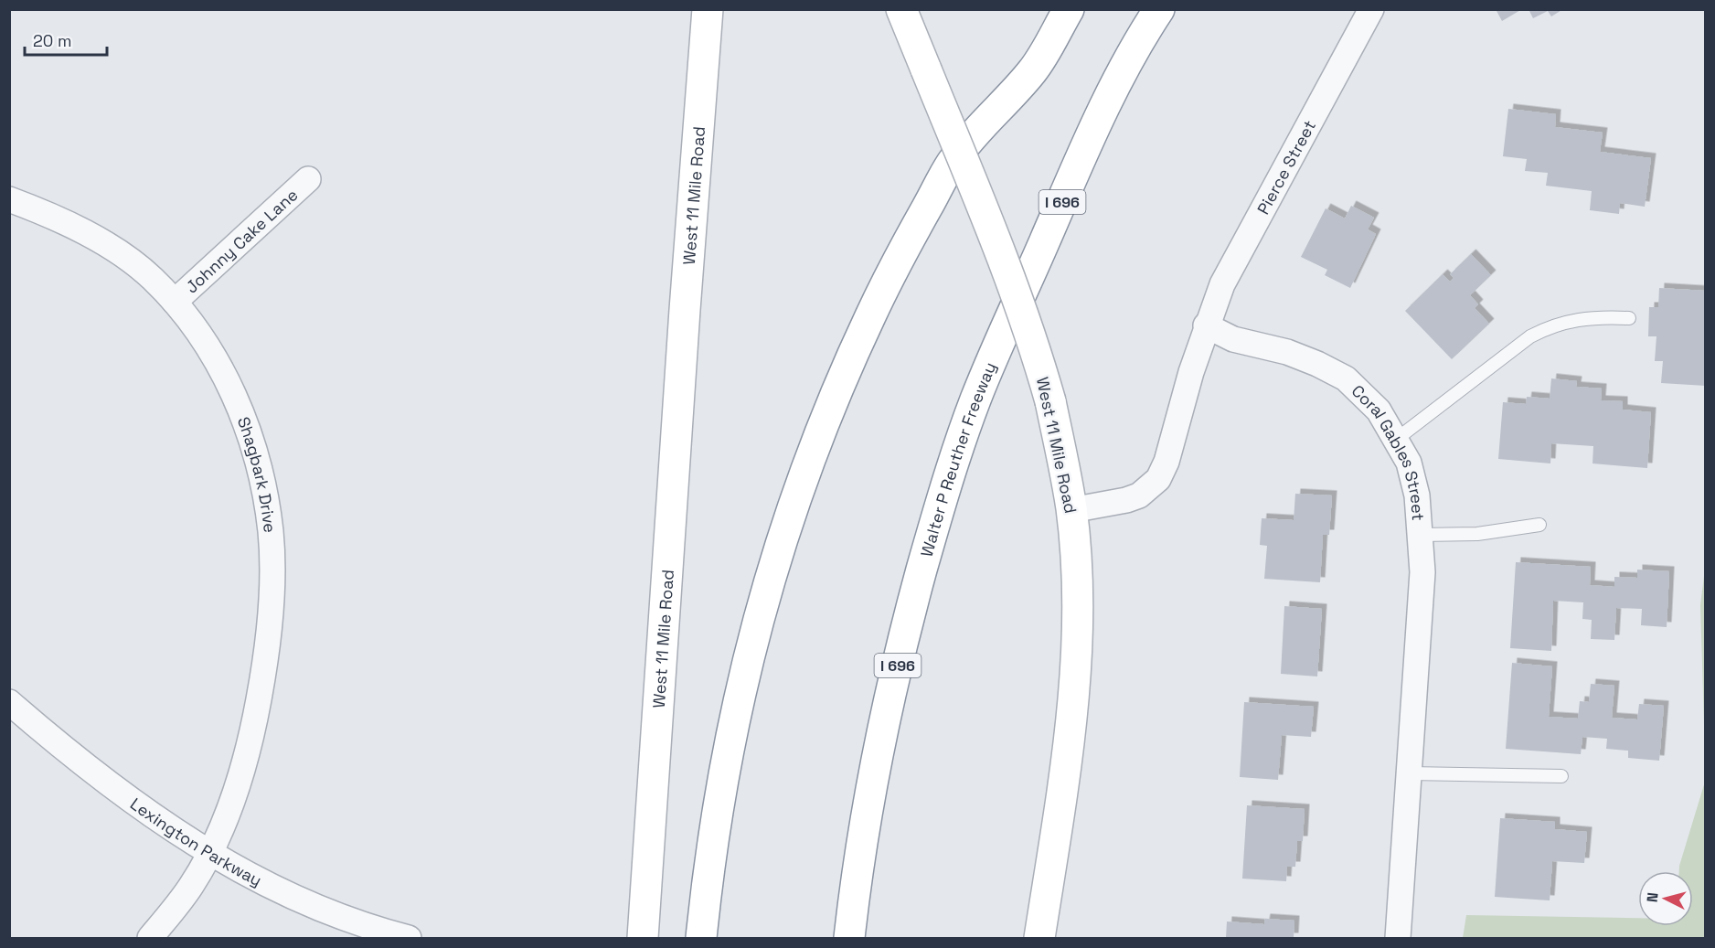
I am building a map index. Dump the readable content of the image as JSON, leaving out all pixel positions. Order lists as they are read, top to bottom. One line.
{"streets":{"main road":["West 11 Mile Road","I 696","Walter P Reuther Freeway"],"street":["Pierce Street","Johnny Cake Lane","Coral Gables Street","Shagbark Drive","Lexington Parkway"]},"crossings":[["Pierce Street","Coral Gables Street"],["Johnny Cake Lane","Shagbark Drive"],["Shagbark Drive","Lexington Parkway"]],"scale_bar":"20 m","north":"left"}
